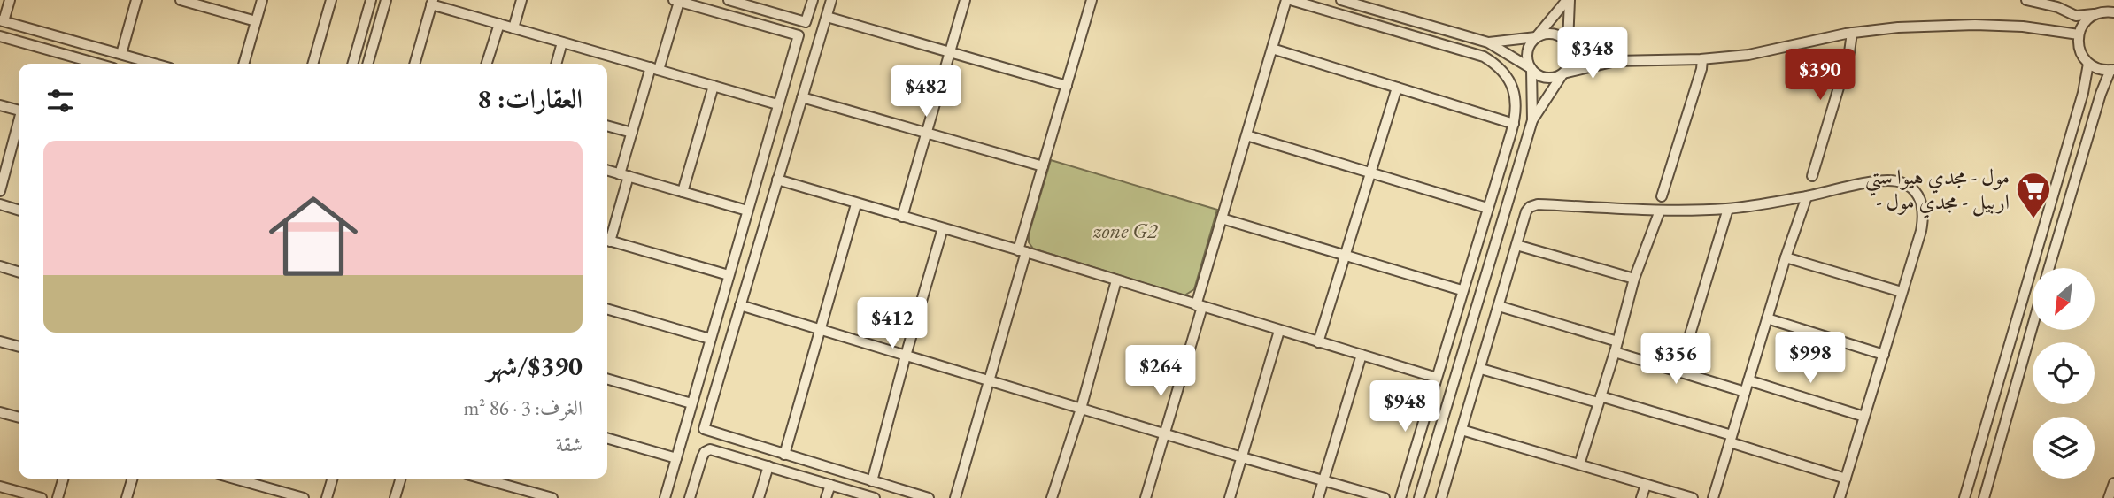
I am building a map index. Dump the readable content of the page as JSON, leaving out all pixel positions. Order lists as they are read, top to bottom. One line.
{"parks":["zone G2"],"places":{"supermarket":["مول - مجدي هيوا ستي - اربيل - مجدي مول"]},"north":"bottom left","page":{"price":["$348","$390","$482","$412","$998","$356","$264","$948"],"heading":"العقارات: 8","list":[{"name":"$390/شهر","note":"الغرف: 3 · 86 m² · شقة"}]}}
